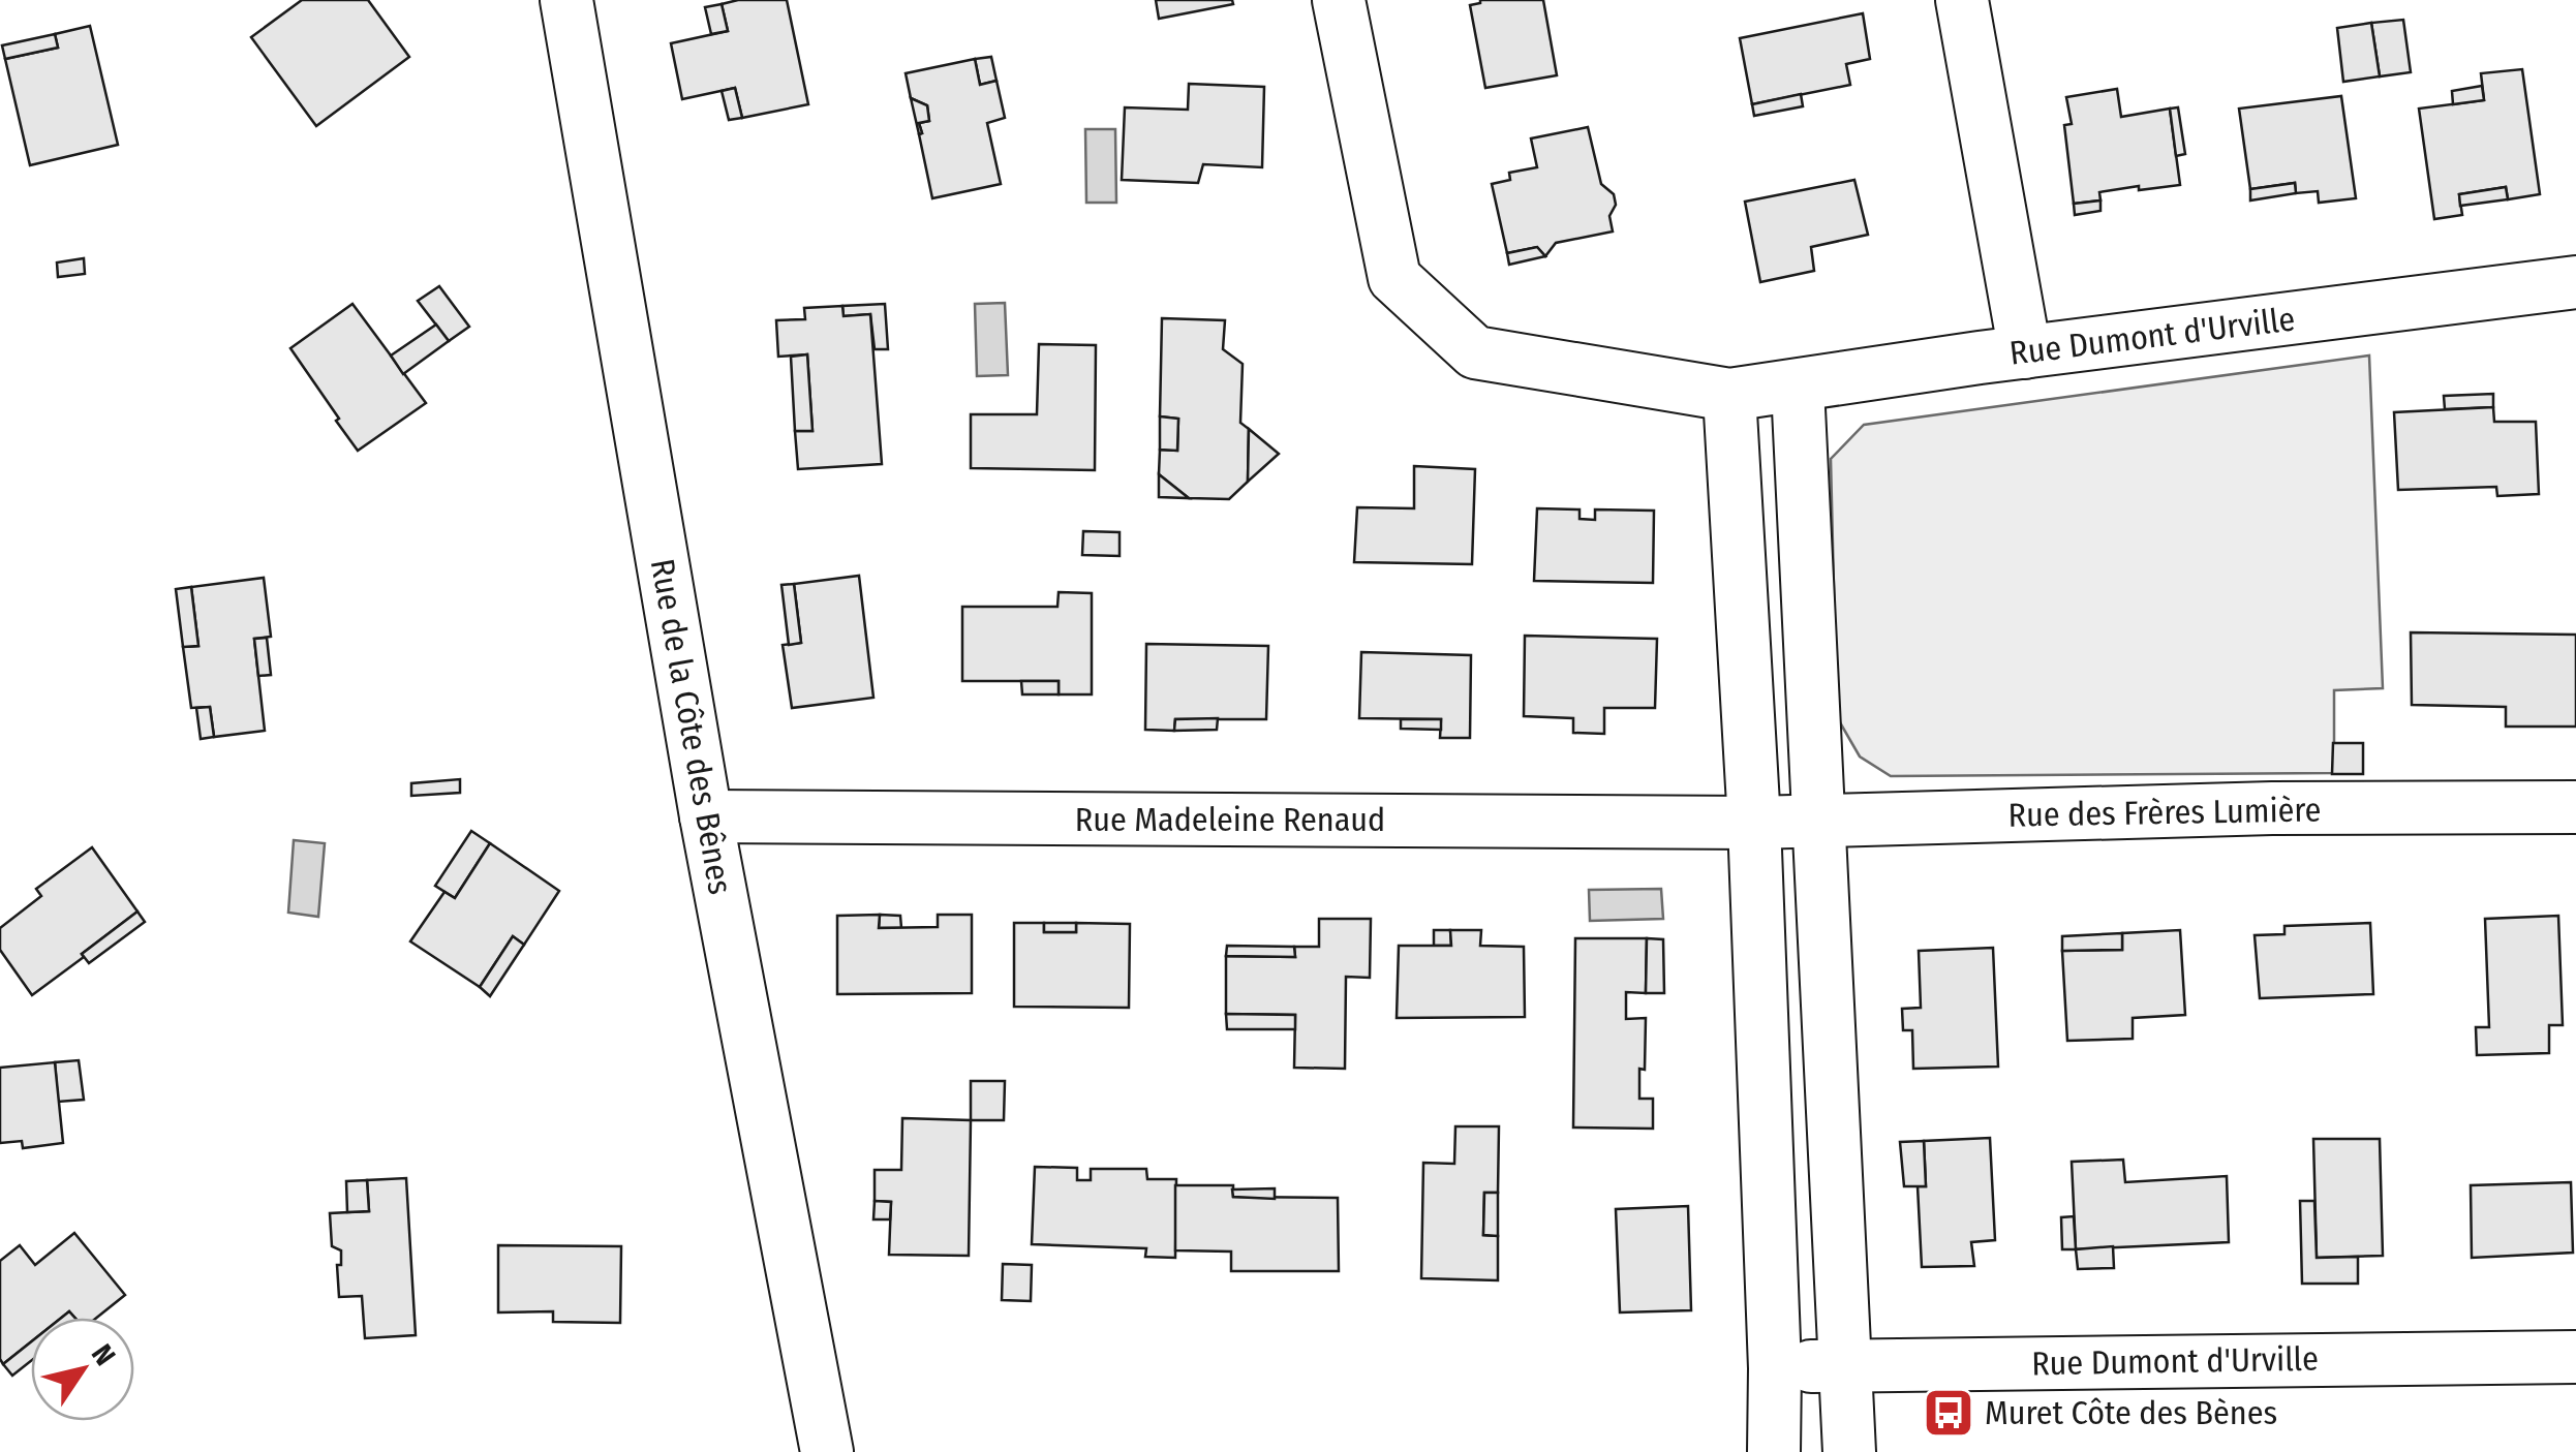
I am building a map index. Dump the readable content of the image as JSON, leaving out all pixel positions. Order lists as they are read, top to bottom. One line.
{"streets":{"street":["Rue Dumont d'Urville","Rue de la Côte des Bênes","Rue des Frères Lumière","Rue Madeleine Renaud"]},"crossings":[["Rue de la Côte des Bênes","Rue Madeleine Renaud"],["Rue des Frères Lumière","Rue Madeleine Renaud"]],"places":{"bus stop":["Muret Côte des Bènes"]},"north":"top right"}
